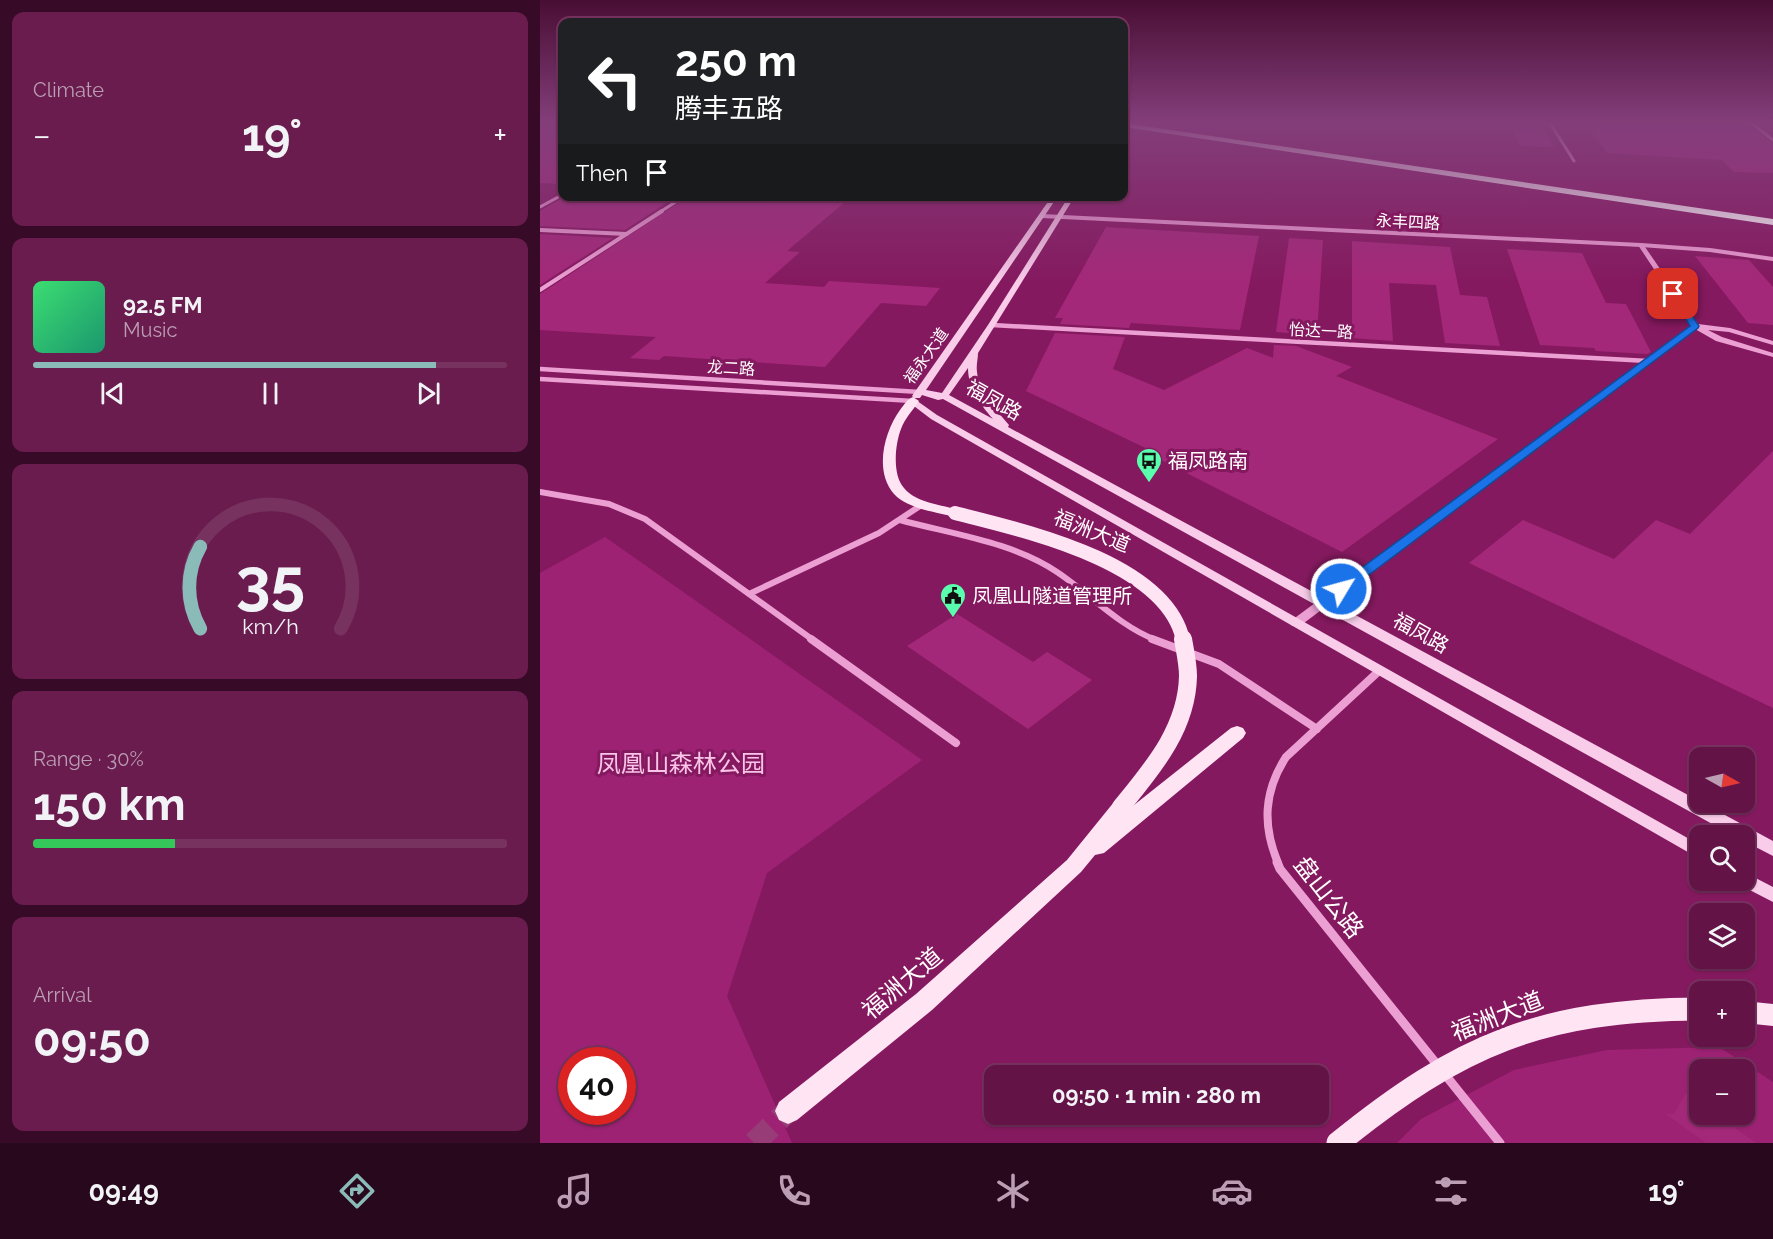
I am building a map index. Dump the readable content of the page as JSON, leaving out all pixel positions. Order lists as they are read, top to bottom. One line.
{"streets":{"main road":["福永大道","福凤路","福洲大道"],"street":["永丰四路","怡达一路","龙二路","盘山公路"]},"crossings":[["永丰四路","福永大道"],["怡达一路","福永大道"],["福永大道","龙二路"],["福永大道","福凤路"],["福永大道","福洲大道"],["龙二路","福凤路"],["龙二路","福洲大道"],["福凤路","福洲大道"]],"parks":["凤凰山森林公园"],"places":{"bus stop":["福凤路南"],"public building":["凤凰山隧道管理所"]},"north":"right","page":{"tile":["Climate",["Range · 30%","150 km"],["Arrival","09:50"]],"turn":["250 m","腾丰五路"],"heat":["−","19°","+"],"then":"Then","song":["92.5 FM","Music"],"map_buttons":["+","−"],"limit":"40","trip":"09:50 · 1 min · 280 m","tabs":["09:49","19°"],"gauge":["35","km/h"]}}
